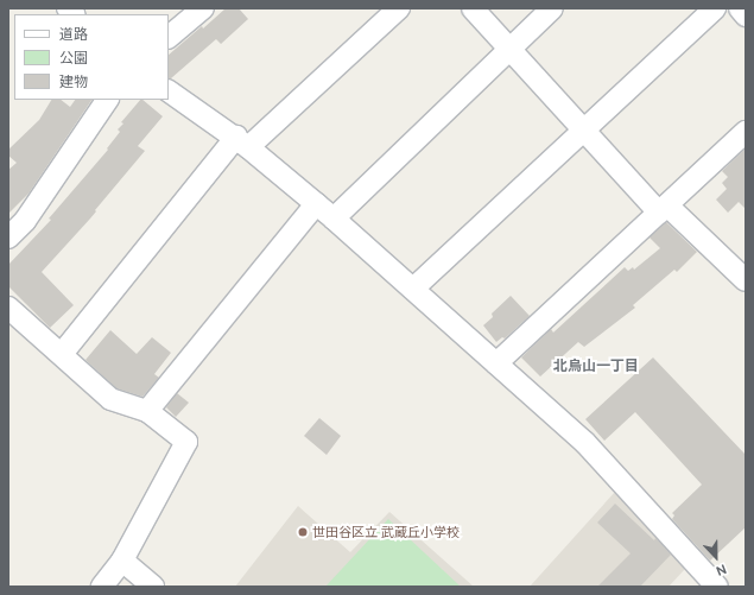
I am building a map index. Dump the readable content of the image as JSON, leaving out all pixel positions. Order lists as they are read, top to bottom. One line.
{"districts":["北烏山一丁目"],"places":["世田谷区立 武蔵丘小学校"],"legend":["道路","公園","建物"],"north":"bottom"}
